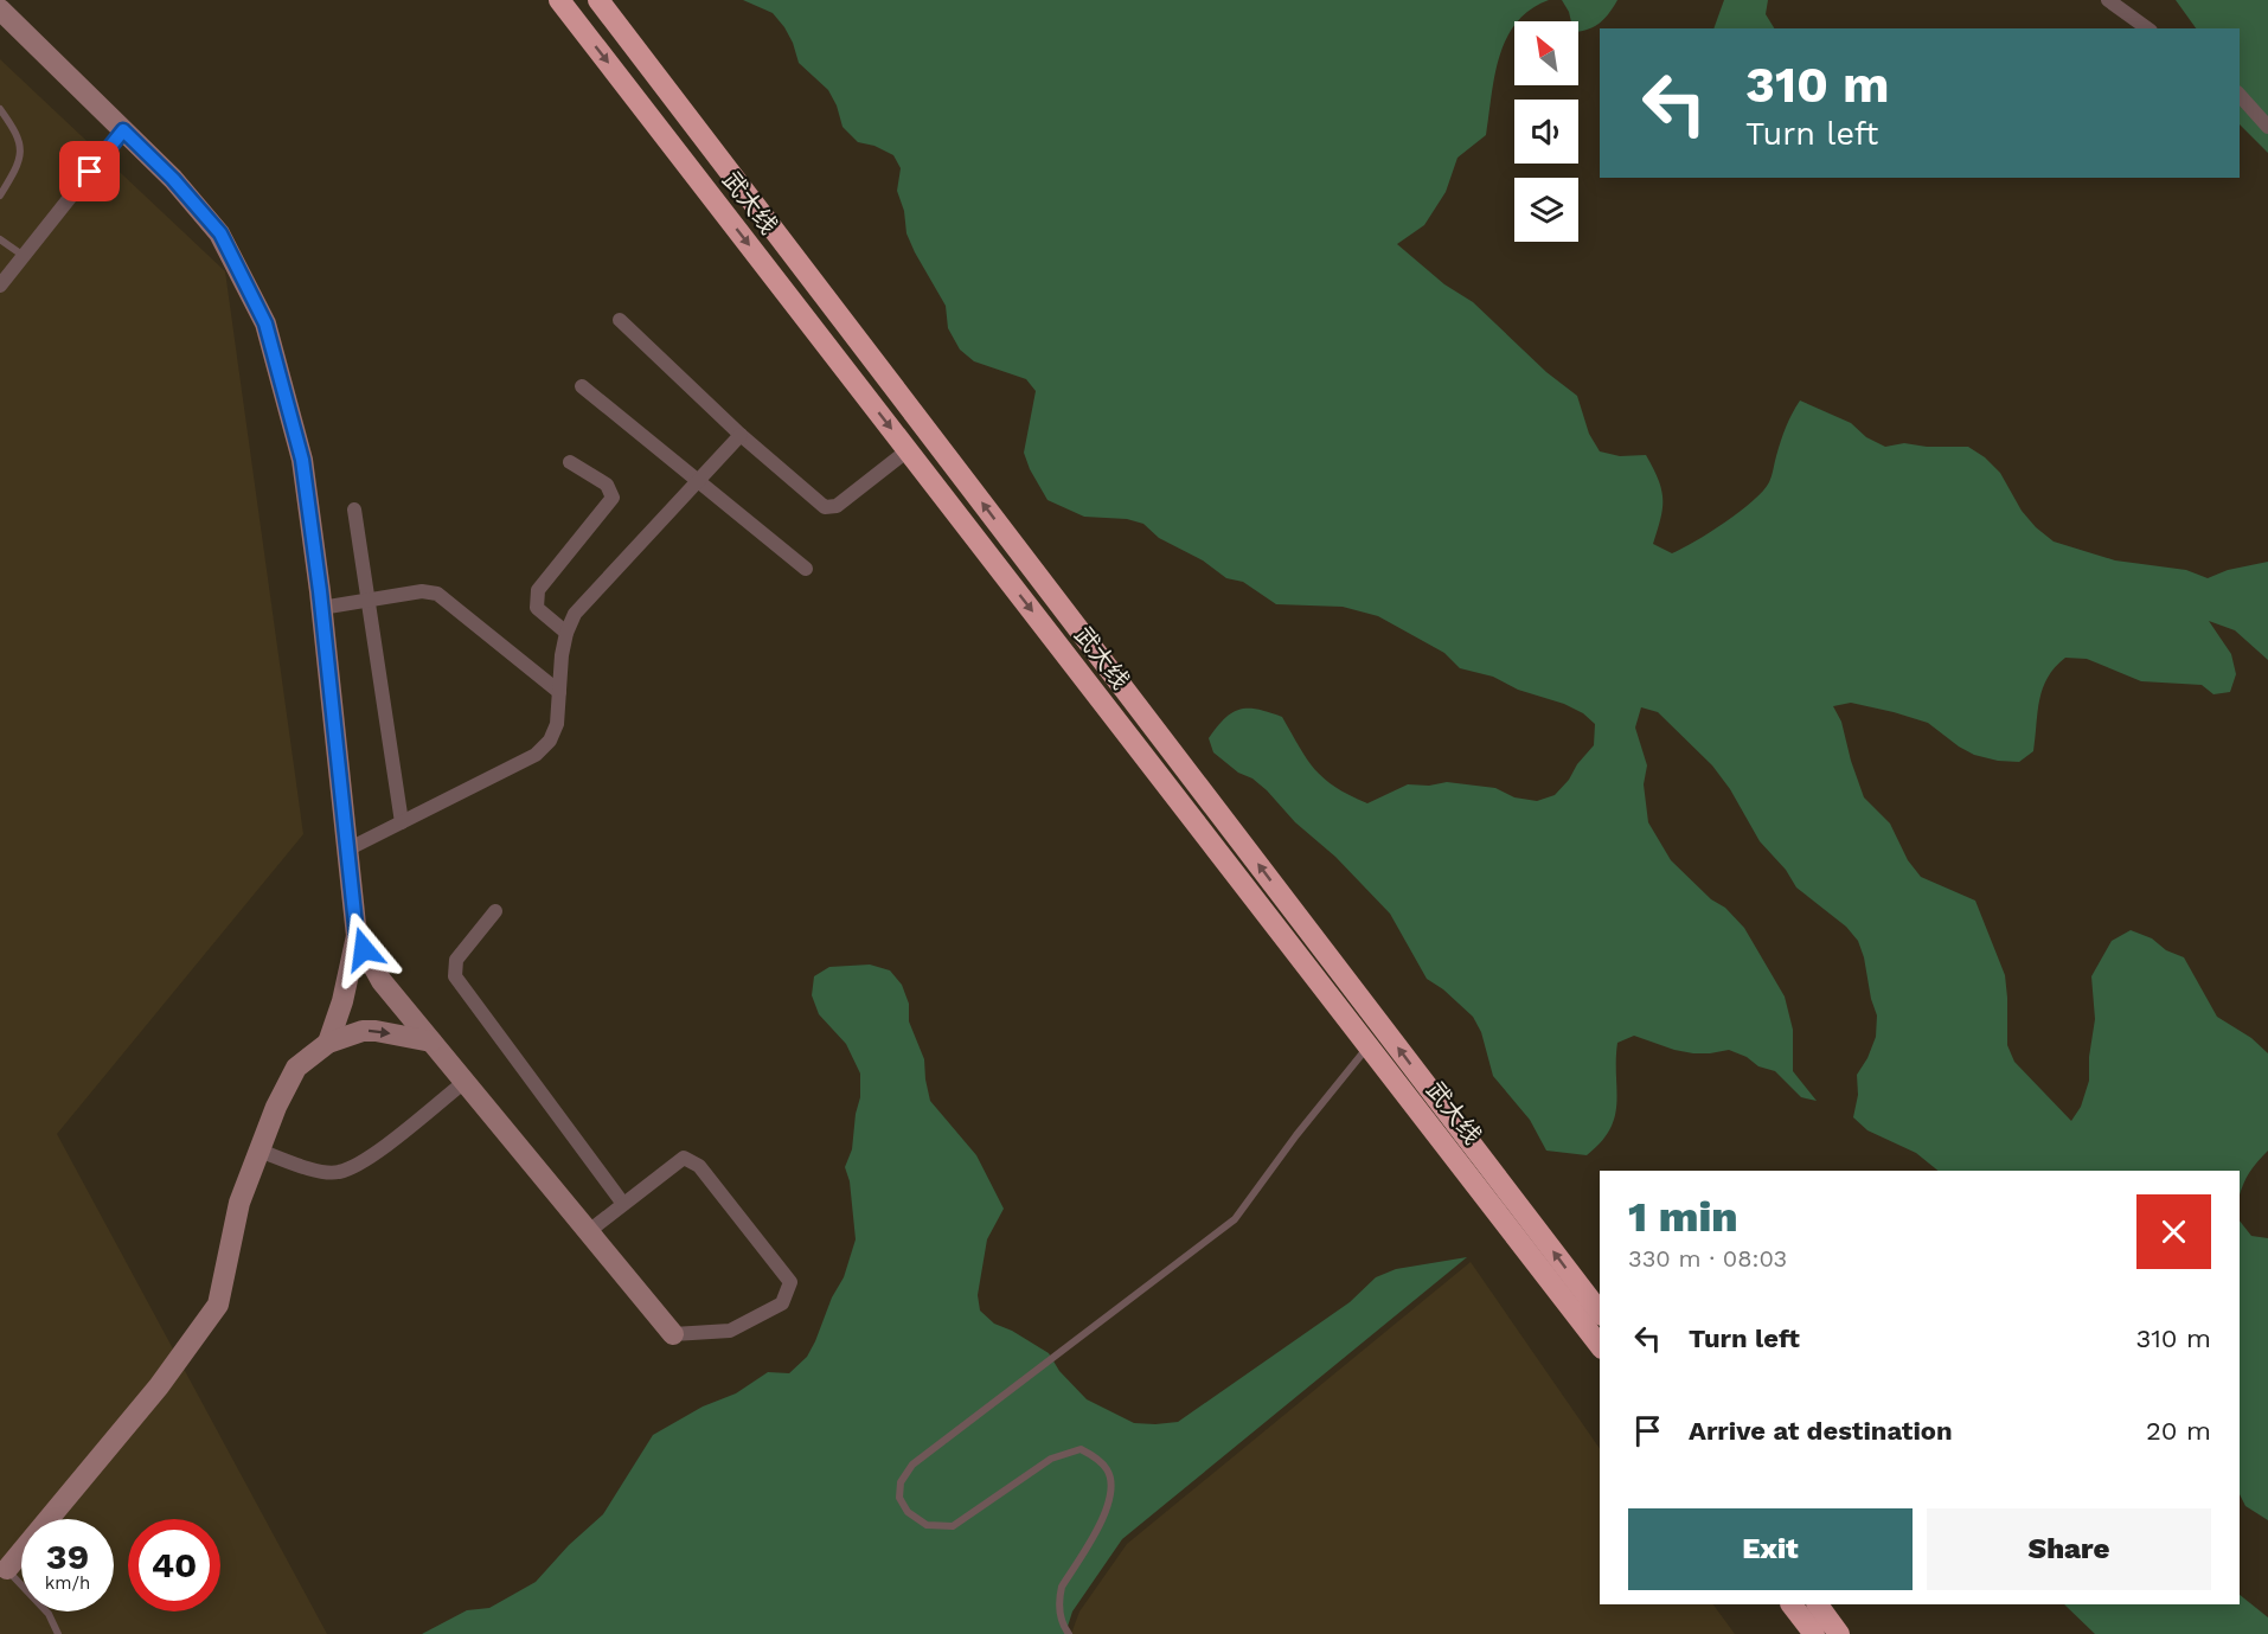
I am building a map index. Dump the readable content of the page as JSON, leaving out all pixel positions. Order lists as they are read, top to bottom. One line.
{"streets":{"highway":["武大线"]},"north":"top left","page":{"turn":["310 m","Turn left"],"heading":["1 min","330 m · 08:03"],"list":[{"name":"Turn left","value":"310 m"},{"name":"Arrive at destination","value":"20 m"}],"buttons":["Exit","Share"],"speed":"39 km/h","limit":"40"}}
